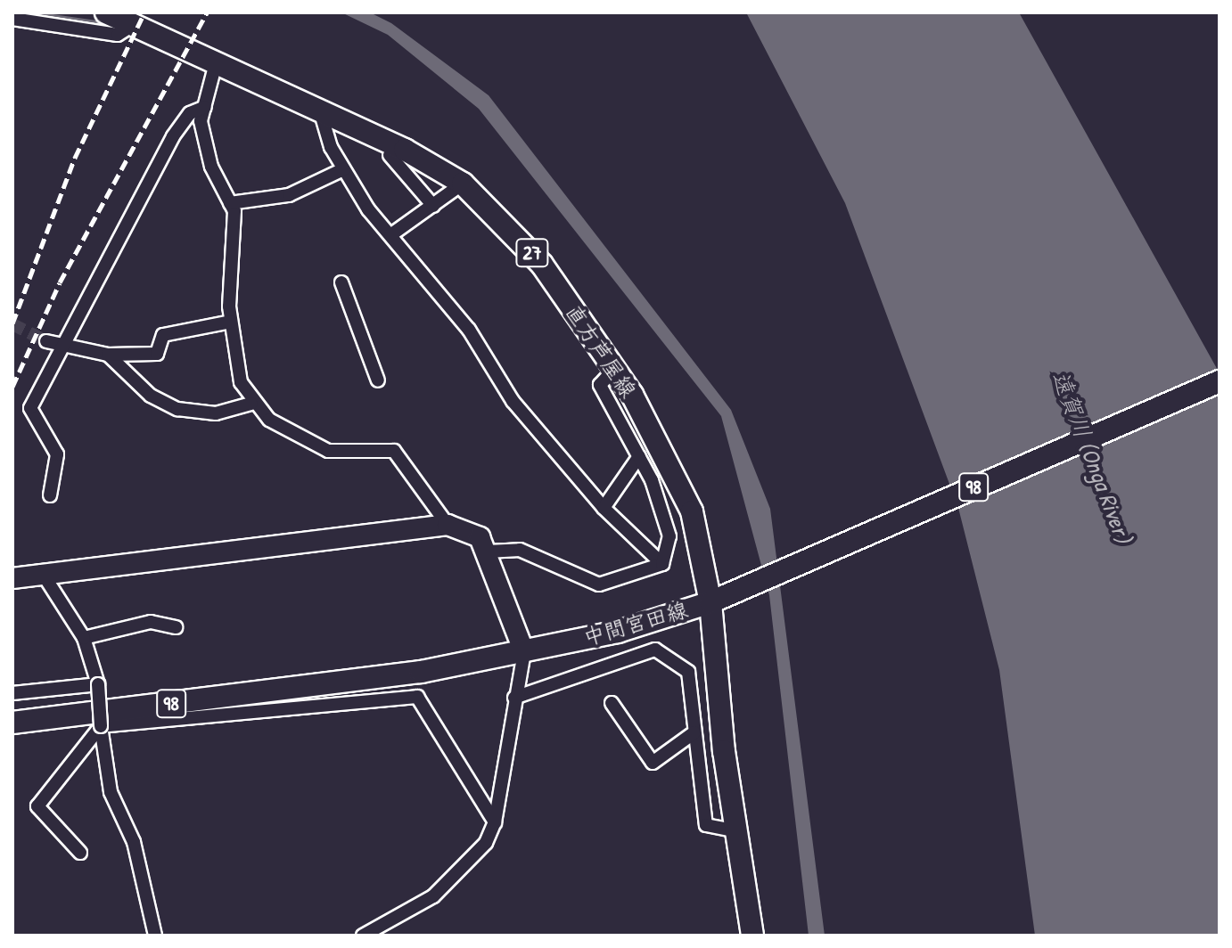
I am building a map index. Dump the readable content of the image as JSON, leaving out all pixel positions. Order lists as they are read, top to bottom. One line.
{"streets":{"main road":["27","直方芦屋線","98","中間宮田線"]},"crossings":[["直方芦屋線","中間宮田線"]],"water":["遠賀川 (Onga River)"]}
